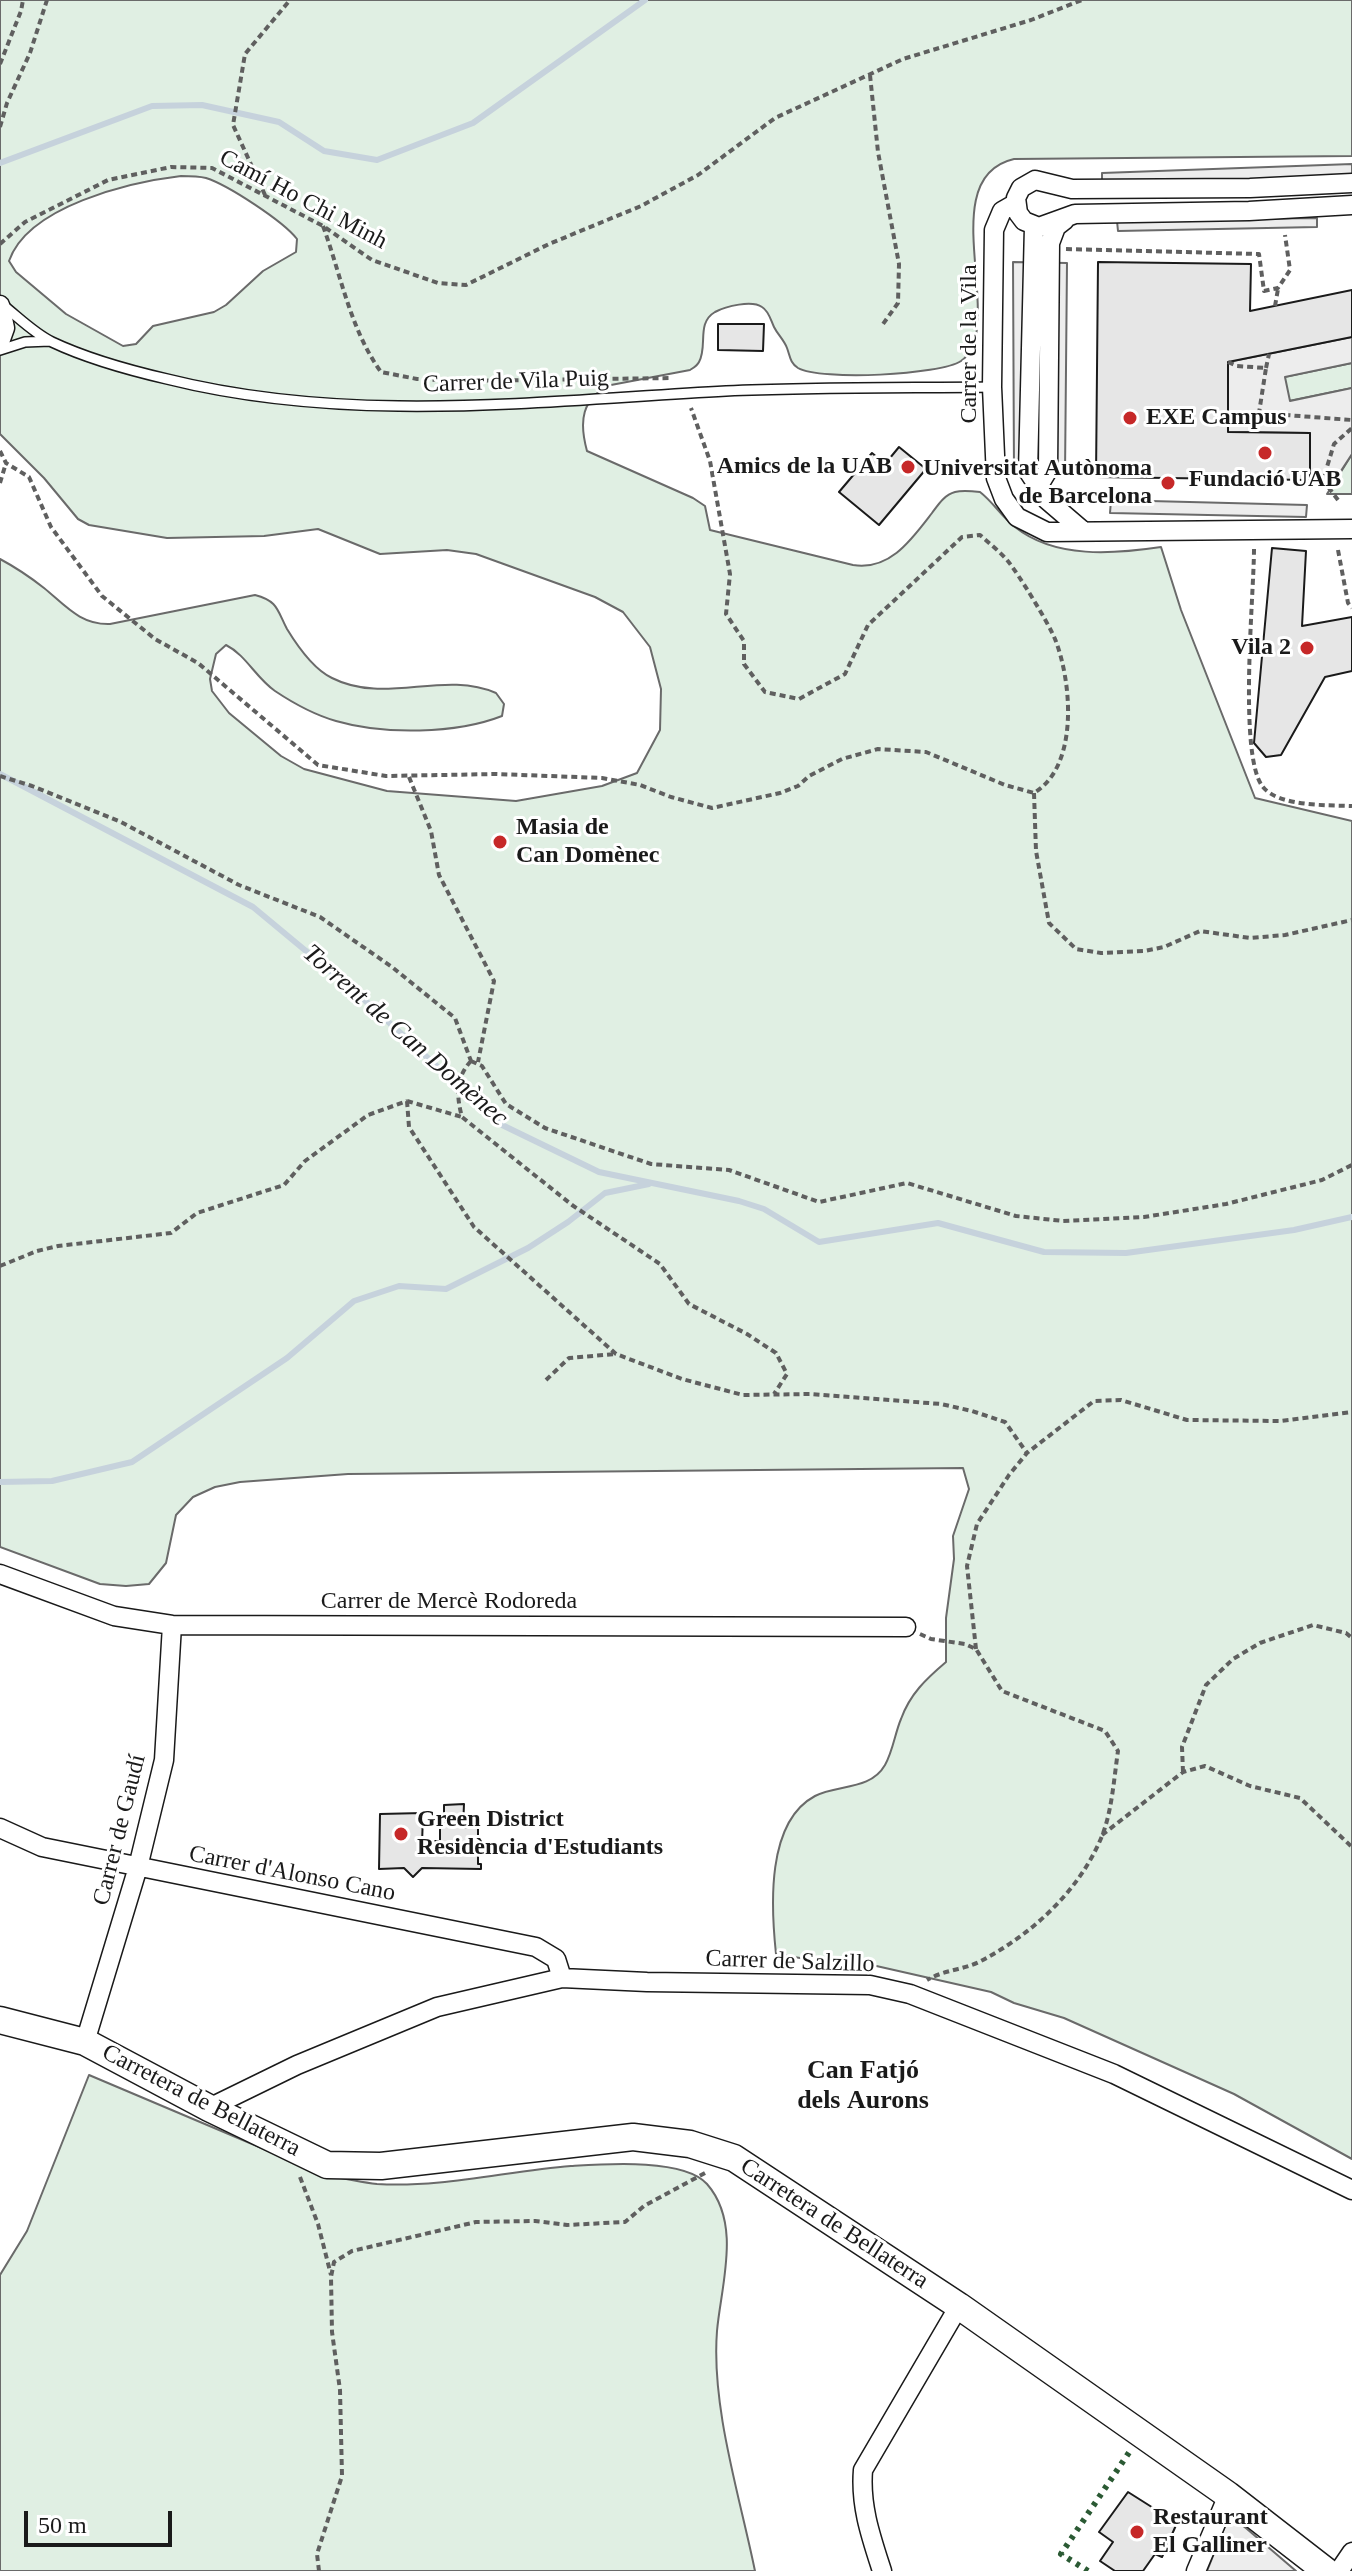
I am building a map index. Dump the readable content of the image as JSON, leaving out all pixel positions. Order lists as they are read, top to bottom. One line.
{"streets":{"street":["Carrer de la Vila","Carrer de Mercè Rodoreda","Carrer de Gaudí","Carrer d'Alonso Cano","Carrer de Salzillo","Carretera de Bellaterra"],"lane":["Carrer de Vila Puig"],"path":["Camí Ho Chi Minh"]},"crossings":[["Carrer de la Vila","Carrer de Vila Puig"],["Carrer de Mercè Rodoreda","Carrer de Gaudí"],["Carrer de Gaudí","Carrer d'Alonso Cano"],["Carrer de Gaudí","Carretera de Bellaterra"],["Carrer d'Alonso Cano","Carrer de Salzillo"],["Carrer de Salzillo","Carretera de Bellaterra"]],"districts":["Can Fatjó dels Aurons"],"water":["Torrent de Can Domènec"],"places":["EXE Campus","Fundació UAB","Amics de la UAB","Universitat Autònoma de Barcelona","Vila 2","Masia de Can Domènec","Green District Residència d'Estudiants","Restaurant El Galliner"],"scale_bar":"50 m"}
